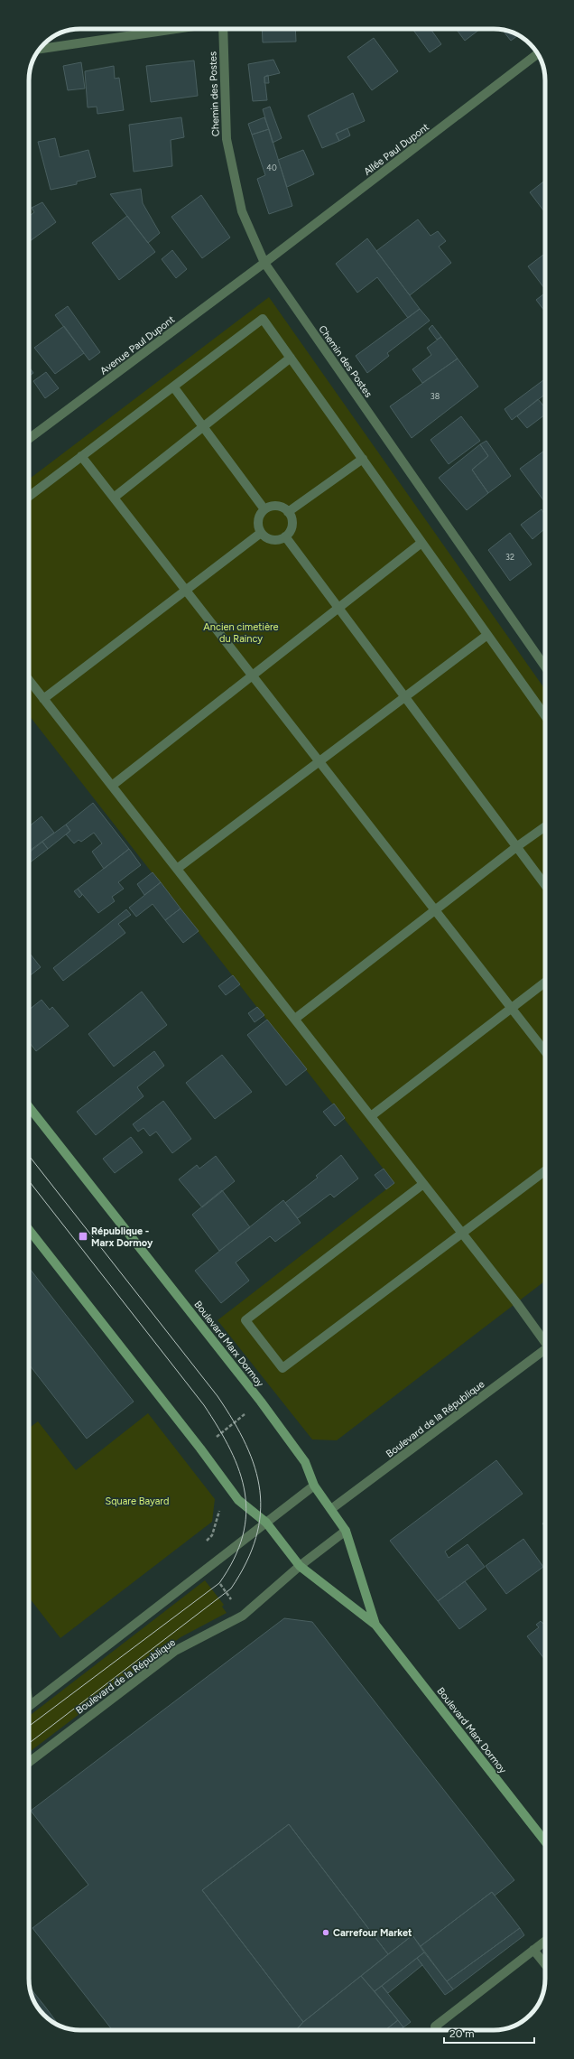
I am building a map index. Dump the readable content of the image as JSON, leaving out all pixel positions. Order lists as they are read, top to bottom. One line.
{"streets":{"main road":["Boulevard Marx Dormoy"],"street":["Chemin des Postes","Allée Paul Dupont","Avenue Paul Dupont","Boulevard de la République"]},"crossings":[["Chemin des Postes","Allée Paul Dupont"],["Chemin des Postes","Avenue Paul Dupont"],["Allée Paul Dupont","Avenue Paul Dupont"],["Boulevard Marx Dormoy","Boulevard de la République"]],"parks":["Ancien cimetière du Raincy","Square Bayard"],"places":{"transit":["République - Marx Dormoy"],"other":["Carrefour Market"]},"house_numbers":["40","38","32"],"scale_bar":"20 m"}
